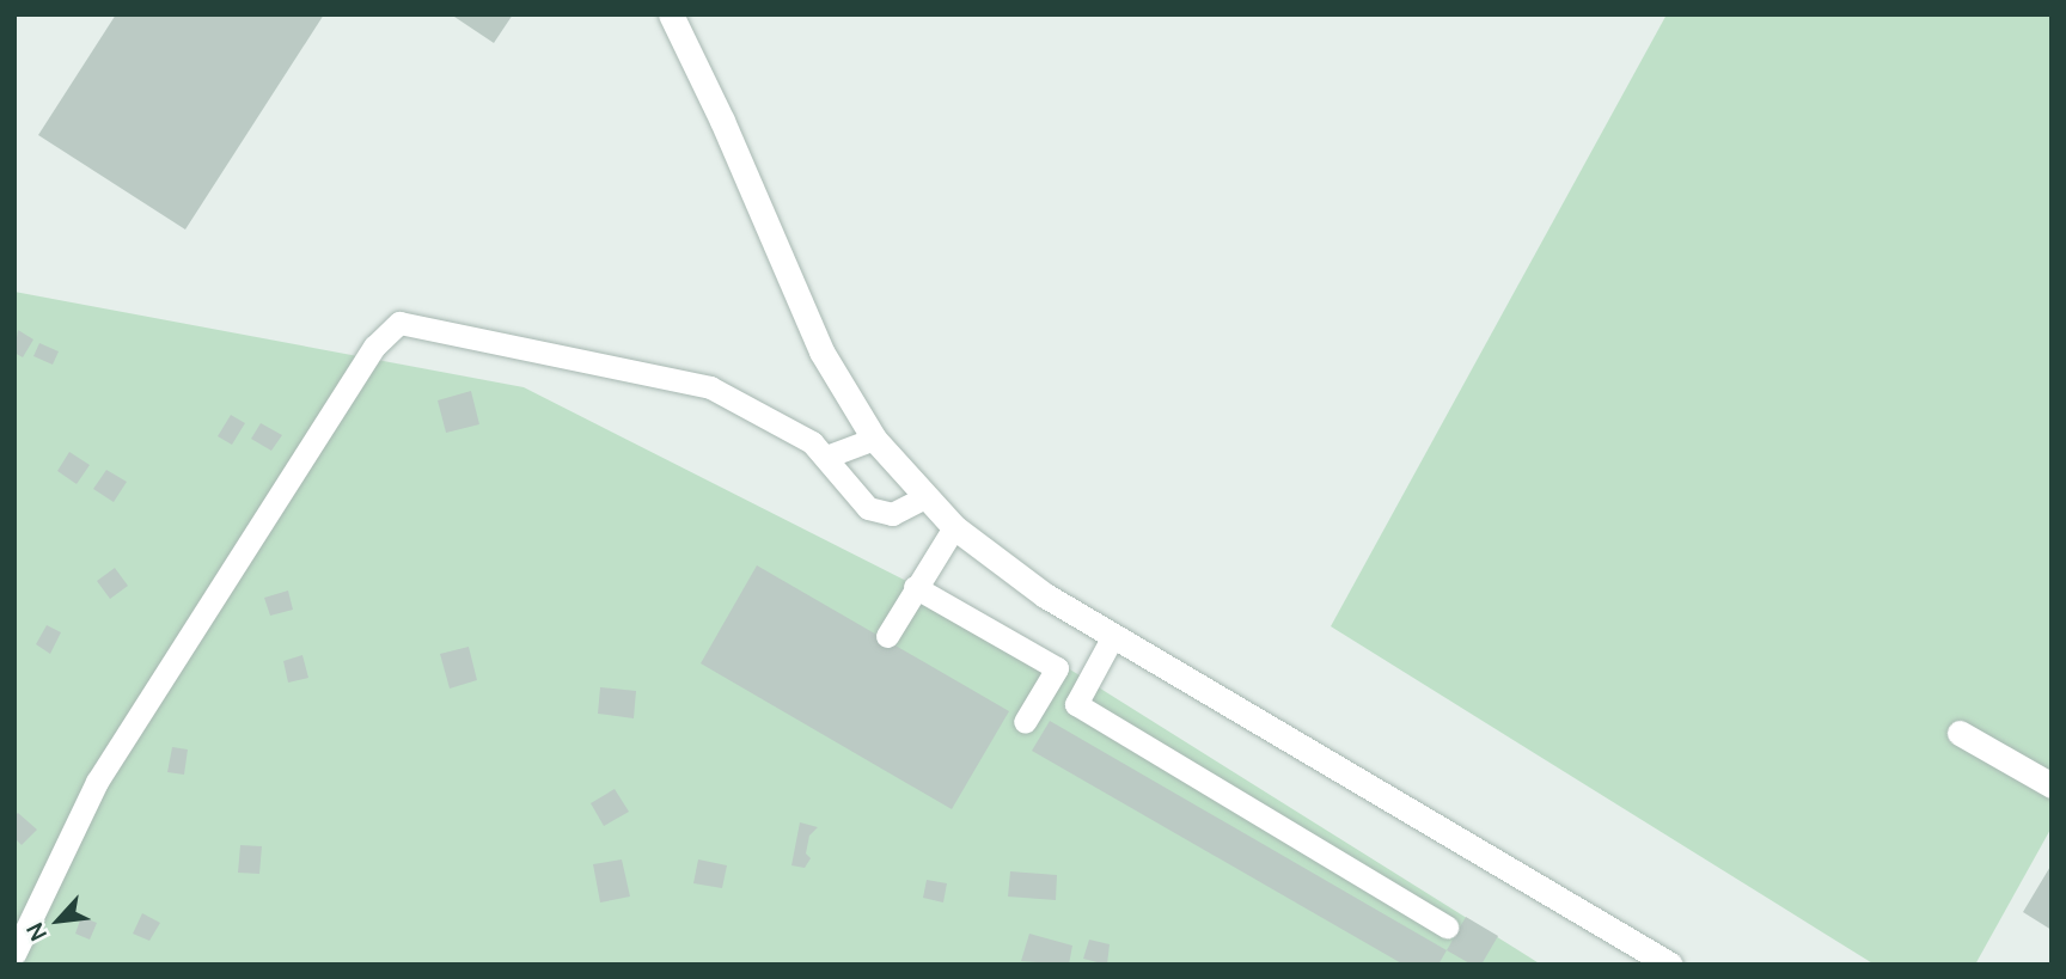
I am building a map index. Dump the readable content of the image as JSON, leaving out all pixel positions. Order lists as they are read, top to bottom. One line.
{"north":"bottom left"}
